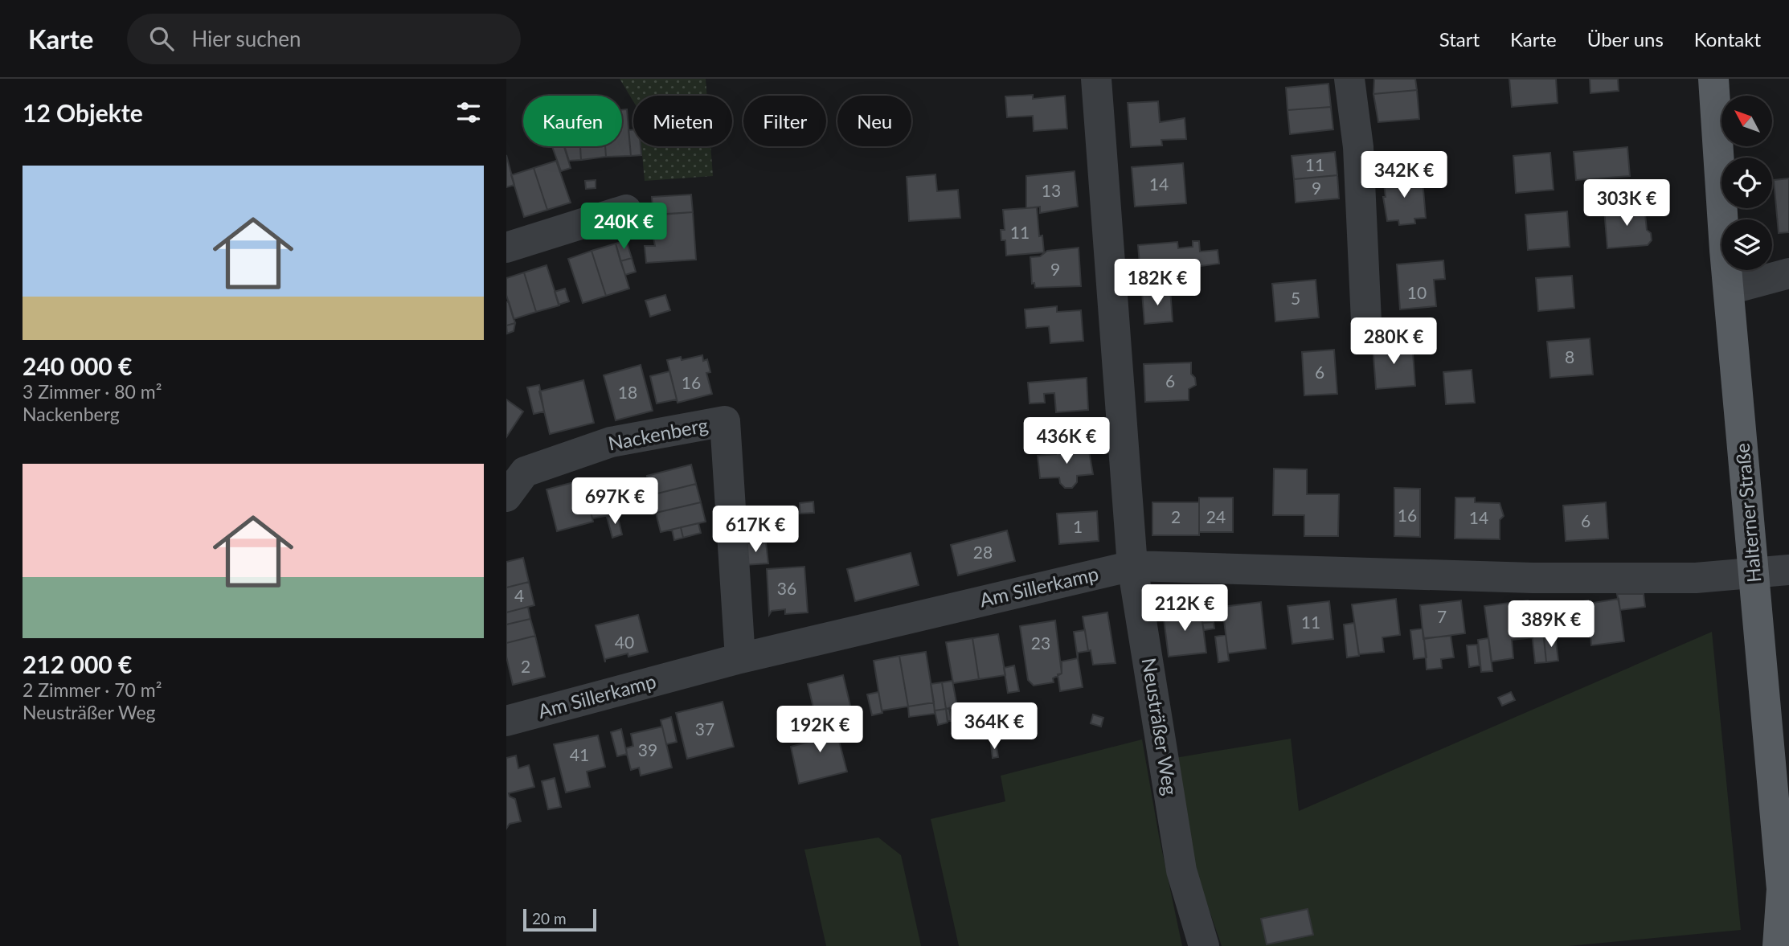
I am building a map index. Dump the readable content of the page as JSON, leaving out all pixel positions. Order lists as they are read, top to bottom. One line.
{"streets":{"main road":["Halterner Straße"],"street":["Nackenberg","Am Sillerkamp","Neusträßer Weg"]},"crossings":[["Nackenberg","Am Sillerkamp"],["Halterner Straße","Am Sillerkamp"],["Am Sillerkamp","Neusträßer Weg"]],"house_numbers":["11","14","9","13","11","9","10","5","8","6","6","16","18","16","2","24","14","6","1","28","36","4","7","11","40","23","2","37","39","41"],"scale_bar":"20 m","north":"top left","page":{"header":"Karte","search":"Hier suchen","nav":["Start","Karte","Über uns","Kontakt"],"heading":"12 Objekte","chip":["Kaufen","Mieten","Filter","Neu"],"list":[{"name":"240 000 €","note":"3 Zimmer · 80 m² · Nackenberg"},{"name":"212 000 €","note":"2 Zimmer · 70 m² · Neusträßer Weg"}],"price":["342K €","303K €","240K €","182K €","280K €","436K €","697K €","617K €","212K €","389K €","364K €","192K €"],"scale":"20 m"}}
